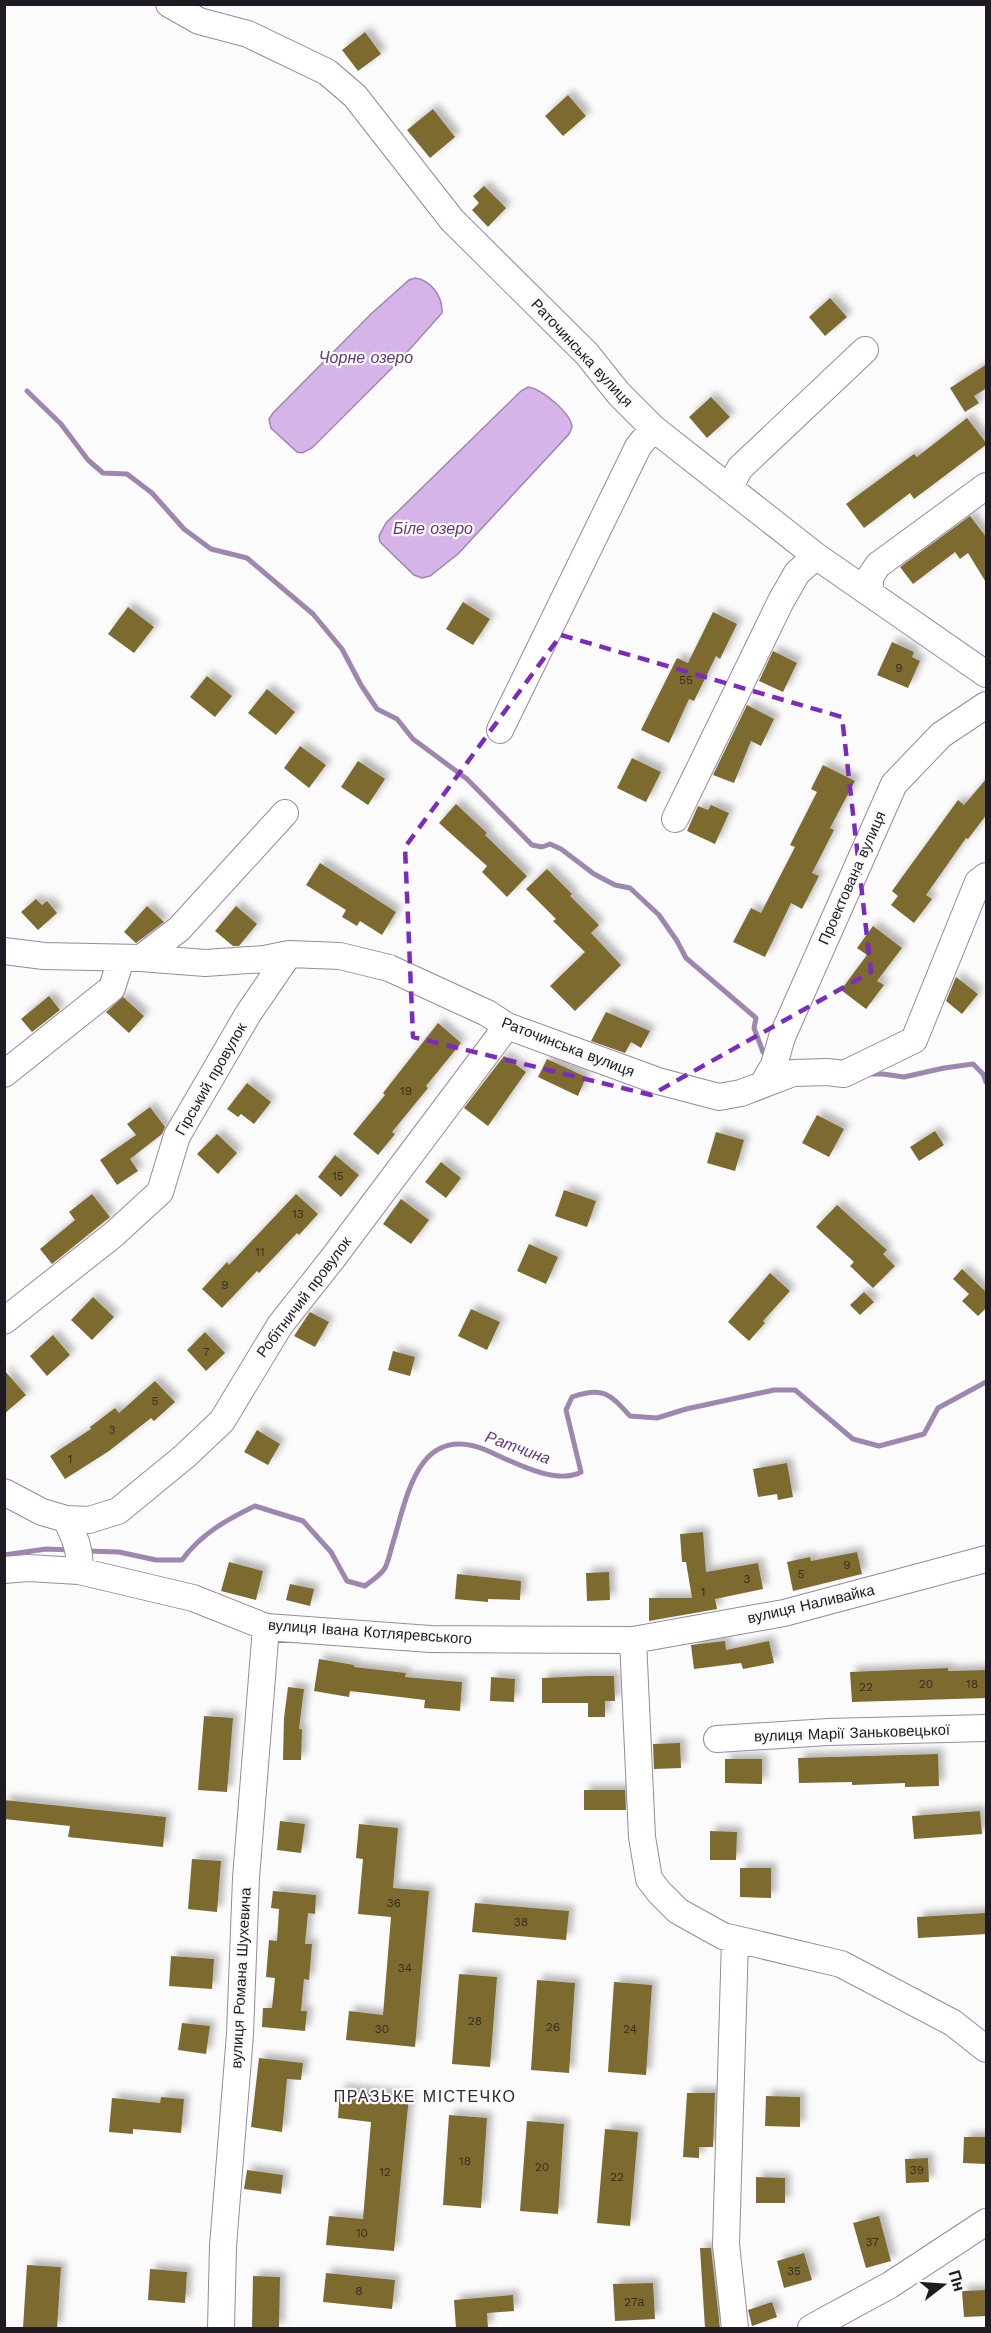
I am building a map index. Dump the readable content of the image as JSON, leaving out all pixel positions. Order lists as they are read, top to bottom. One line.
{"streets":{"street":["Раточинська вулиця","Проектована вулиця","Гірський провулок","Робітничий провулок","вулиця Наливайка","вулиця Івана Котляревського","вулиця Марії Заньковецької","вулиця Романа Шухевича"]},"crossings":[["Раточинська вулиця","Проектована вулиця"],["Раточинська вулиця","Гірський провулок"],["Раточинська вулиця","Робітничий провулок"],["Робітничий провулок","вулиця Івана Котляревського"],["вулиця Наливайка","вулиця Івана Котляревського"],["вулиця Івана Котляревського","вулиця Романа Шухевича"]],"districts":["ПРАЗЬКЕ МІСТЕЧКО"],"water":["Чорне озеро","Біле озеро","Ратчина"],"house_numbers":["9","55","19","15","13","11","9","7","5","3","1","9","5","3","1","20","18","22","36","38","34","28","26","30","24","18","20","39","12","22","10","37","35","8","27а"],"north":"right"}
